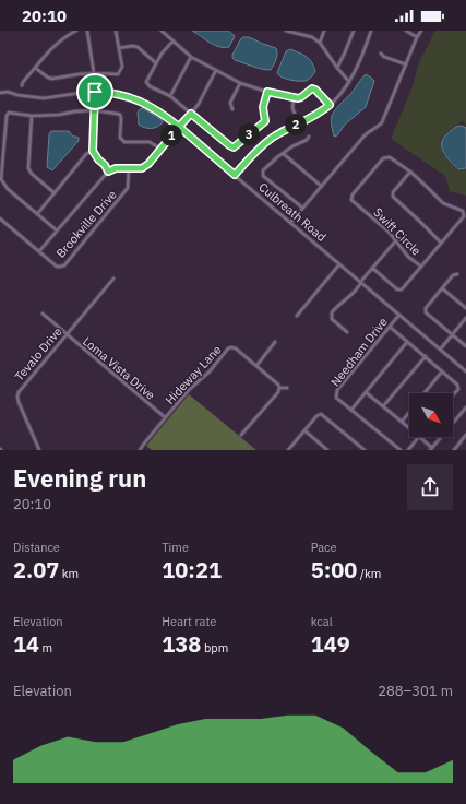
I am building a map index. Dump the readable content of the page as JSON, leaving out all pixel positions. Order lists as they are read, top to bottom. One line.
{"streets":{"street":["Culbreath Road","Brookville Drive","Swift Circle","Needham Drive","Tevalo Drive","Loma Vista Drive","Hideway Lane"]},"crossings":[["Culbreath Road","Needham Drive"],["Tevalo Drive","Loma Vista Drive"],["Loma Vista Drive","Hideway Lane"]],"north":"bottom right","page":{"status":"20:10","pins":["2","3","1"],"heading":["Evening run","20:10"],"stats":[["Distance","2.07 km"],["Time","10:21"],["Pace","5:00 /km"],["Elevation","14 m"],["Heart rate","138 bpm"],["kcal","149"]],"chart":["Elevation","288–301 m"]}}
